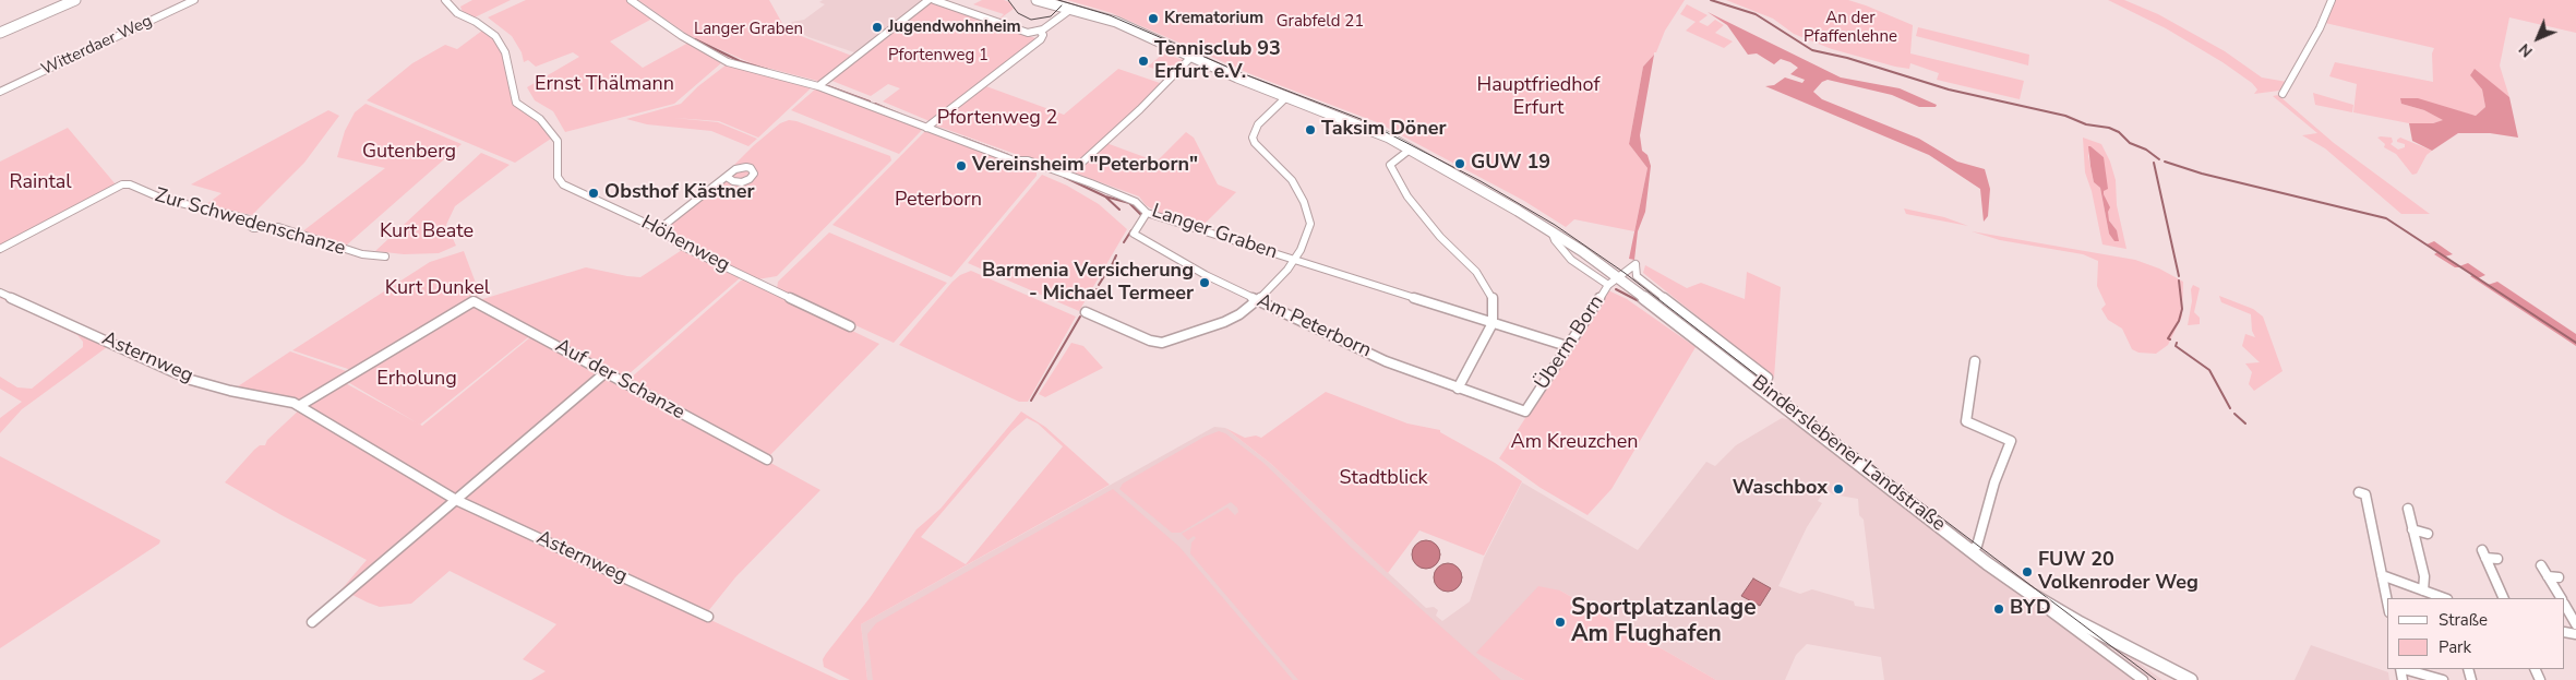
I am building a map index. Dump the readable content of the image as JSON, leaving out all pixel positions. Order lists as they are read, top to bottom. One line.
{"streets":{"main road":["Binderslebener Landstraße"],"street":["Witterdaer Weg","Zur Schwedenschanze","Langer Graben","Höhenweg","Am Peterborn","Überm Born","Asternweg","Auf der Schanze"]},"crossings":[["Langer Graben","Am Peterborn"],["Langer Graben","Überm Born"],["Am Peterborn","Überm Born"],["Überm Born","Binderslebener Landstraße"],["Asternweg","Auf der Schanze"]],"parks":["An der Pfaffenlehne","Grabfeld 21","Langer Graben","Pfortenweg 1","Ernst Thälmann","Hauptfriedhof Erfurt","Pfortenweg 2","Gutenberg","Raintal","Peterborn","Kurt Beate","Kurt Dunkel","Erholung","Am Kreuzchen","Stadtblick"],"places":["Krematorium","Jugendwohnheim","Tennisclub 93 Erfurt e.V.","Taksim Döner","GUW 19","Vereinsheim \"Peterborn\"","Obsthof Kästner","Barmenia Versicherung - Michael Termeer","Waschbox","FUW 20 Volkenroder Weg","BYD","Sportplatzanlage Am Flughafen"],"legend":["Straße","Park"],"north":"bottom left"}
